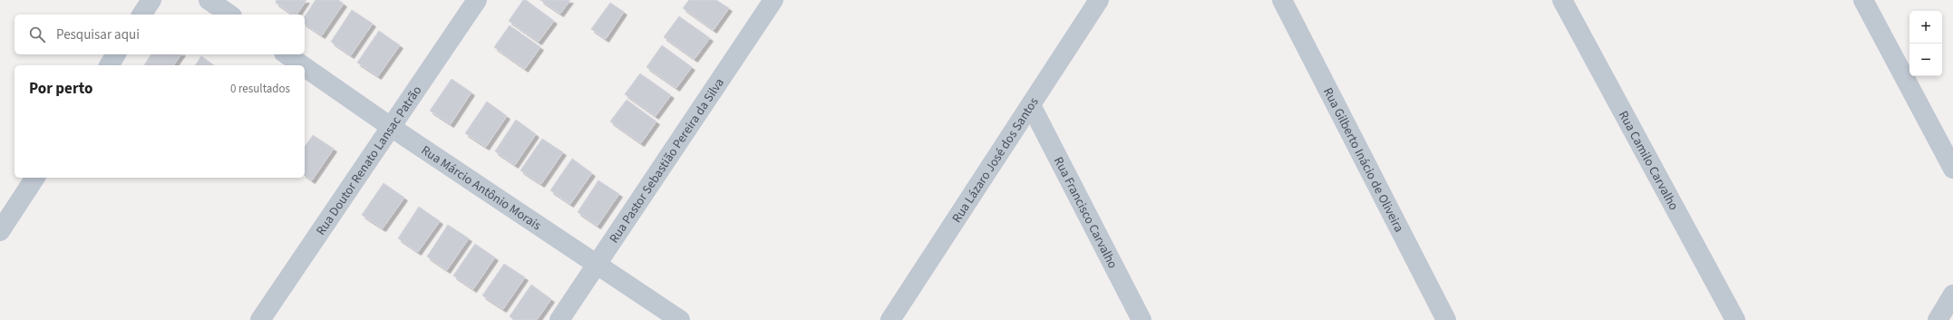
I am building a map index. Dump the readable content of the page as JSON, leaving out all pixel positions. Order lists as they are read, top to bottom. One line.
{"streets":{"street":["Rua Doutor Renato Lansac Patrão","Rua Pastor Sebastião Pereira da Silva","Rua Gilberto Inácio de Oliveira","Rua Camilo Carvalho","Rua Lázaro José dos Santos","Rua Márcio Antônio Morais","Rua Francisco Carvalho"]},"crossings":[["Rua Doutor Renato Lansac Patrão","Rua Márcio Antônio Morais"],["Rua Pastor Sebastião Pereira da Silva","Rua Márcio Antônio Morais"],["Rua Lázaro José dos Santos","Rua Francisco Carvalho"]],"page":{"map_buttons":["+","−"],"search":"Pesquisar aqui","heading":["Por perto","0 resultados"]}}
